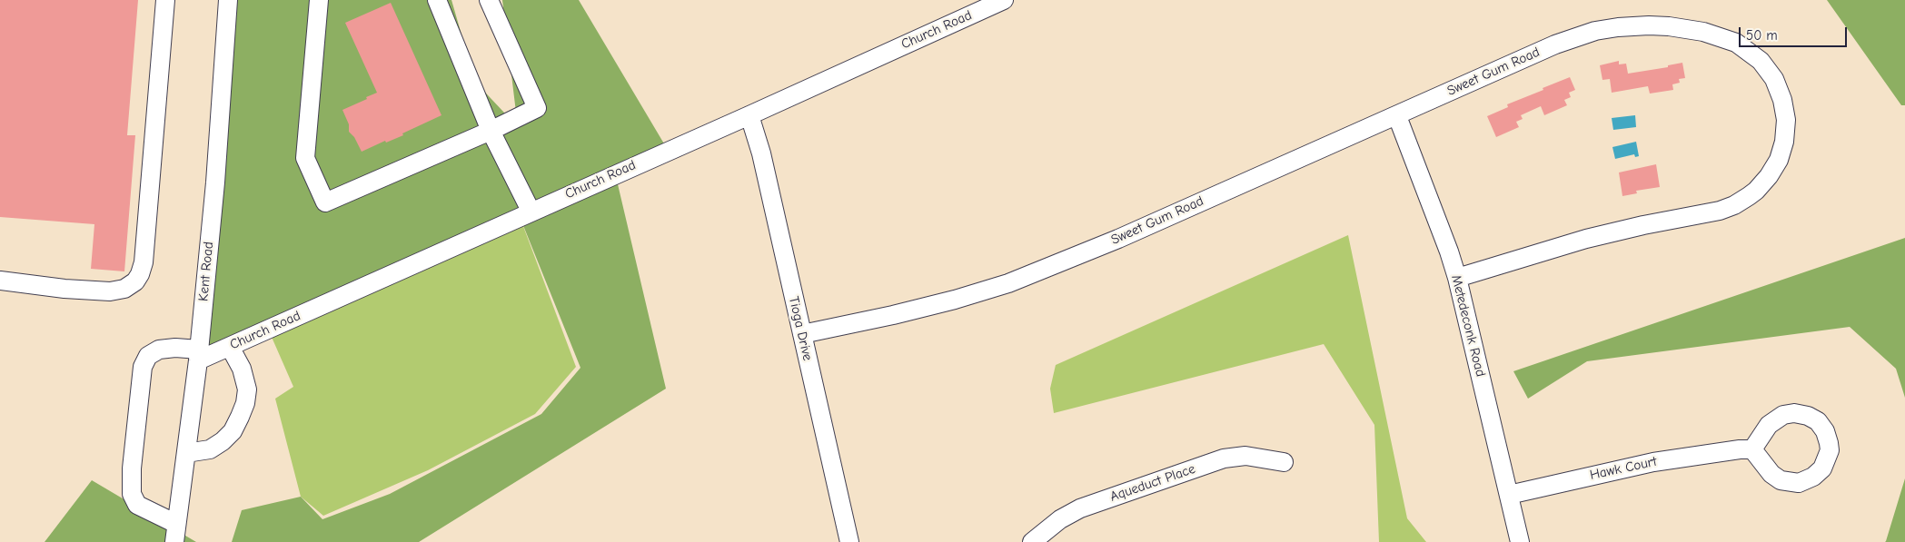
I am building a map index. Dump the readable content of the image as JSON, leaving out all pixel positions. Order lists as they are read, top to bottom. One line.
{"streets":{"street":["Church Road","Sweet Gum Road","Kent Road","Metedeconk Road","Tioga Drive","Hawk Court","Aqueduct Place"]},"crossings":[["Church Road","Kent Road"],["Church Road","Tioga Drive"],["Sweet Gum Road","Metedeconk Road"],["Sweet Gum Road","Tioga Drive"],["Metedeconk Road","Hawk Court"]],"scale_bar":"50 m"}
